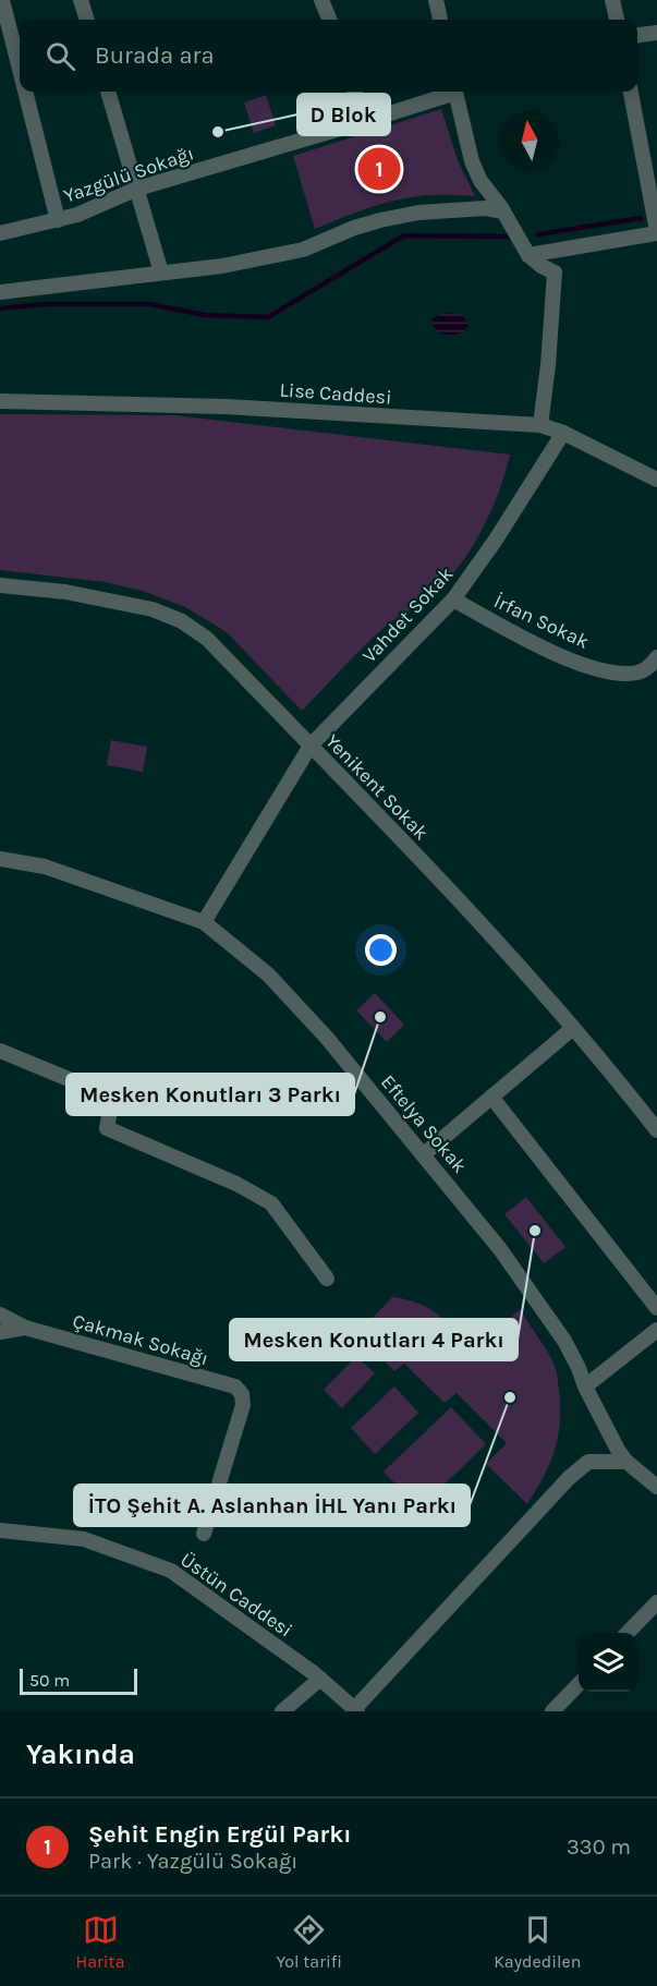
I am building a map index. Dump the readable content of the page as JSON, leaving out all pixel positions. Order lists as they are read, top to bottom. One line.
{"streets":{"street":["Yazgülü Sokağı","Lise Caddesi","Vahdet Sokak","İrfan Sokak","Yenikent Sokak","Eftelya Sokak","Çakmak Sokağı","Üstün Caddesi"]},"crossings":[["Lise Caddesi","Vahdet Sokak"],["Vahdet Sokak","İrfan Sokak"],["Vahdet Sokak","Yenikent Sokak"],["Vahdet Sokak","Eftelya Sokak"]],"places":["D Blok","Mesken Konutları 3 Parkı","Mesken Konutları 4 Parkı","İTO Şehit A. Aslanhan İHL Yanı Parkı"],"scale_bar":"50 m","north":"top","page":{"search":"Burada ara","pins":"1","scale":"50 m","heading":"Yakında","list":[{"mark":"1","name":"Şehit Engin Ergül Parkı","note":"Park · Yazgülü Sokağı","value":"330 m"}],"nav":["Harita","Yol tarifi","Kaydedilen"]}}
